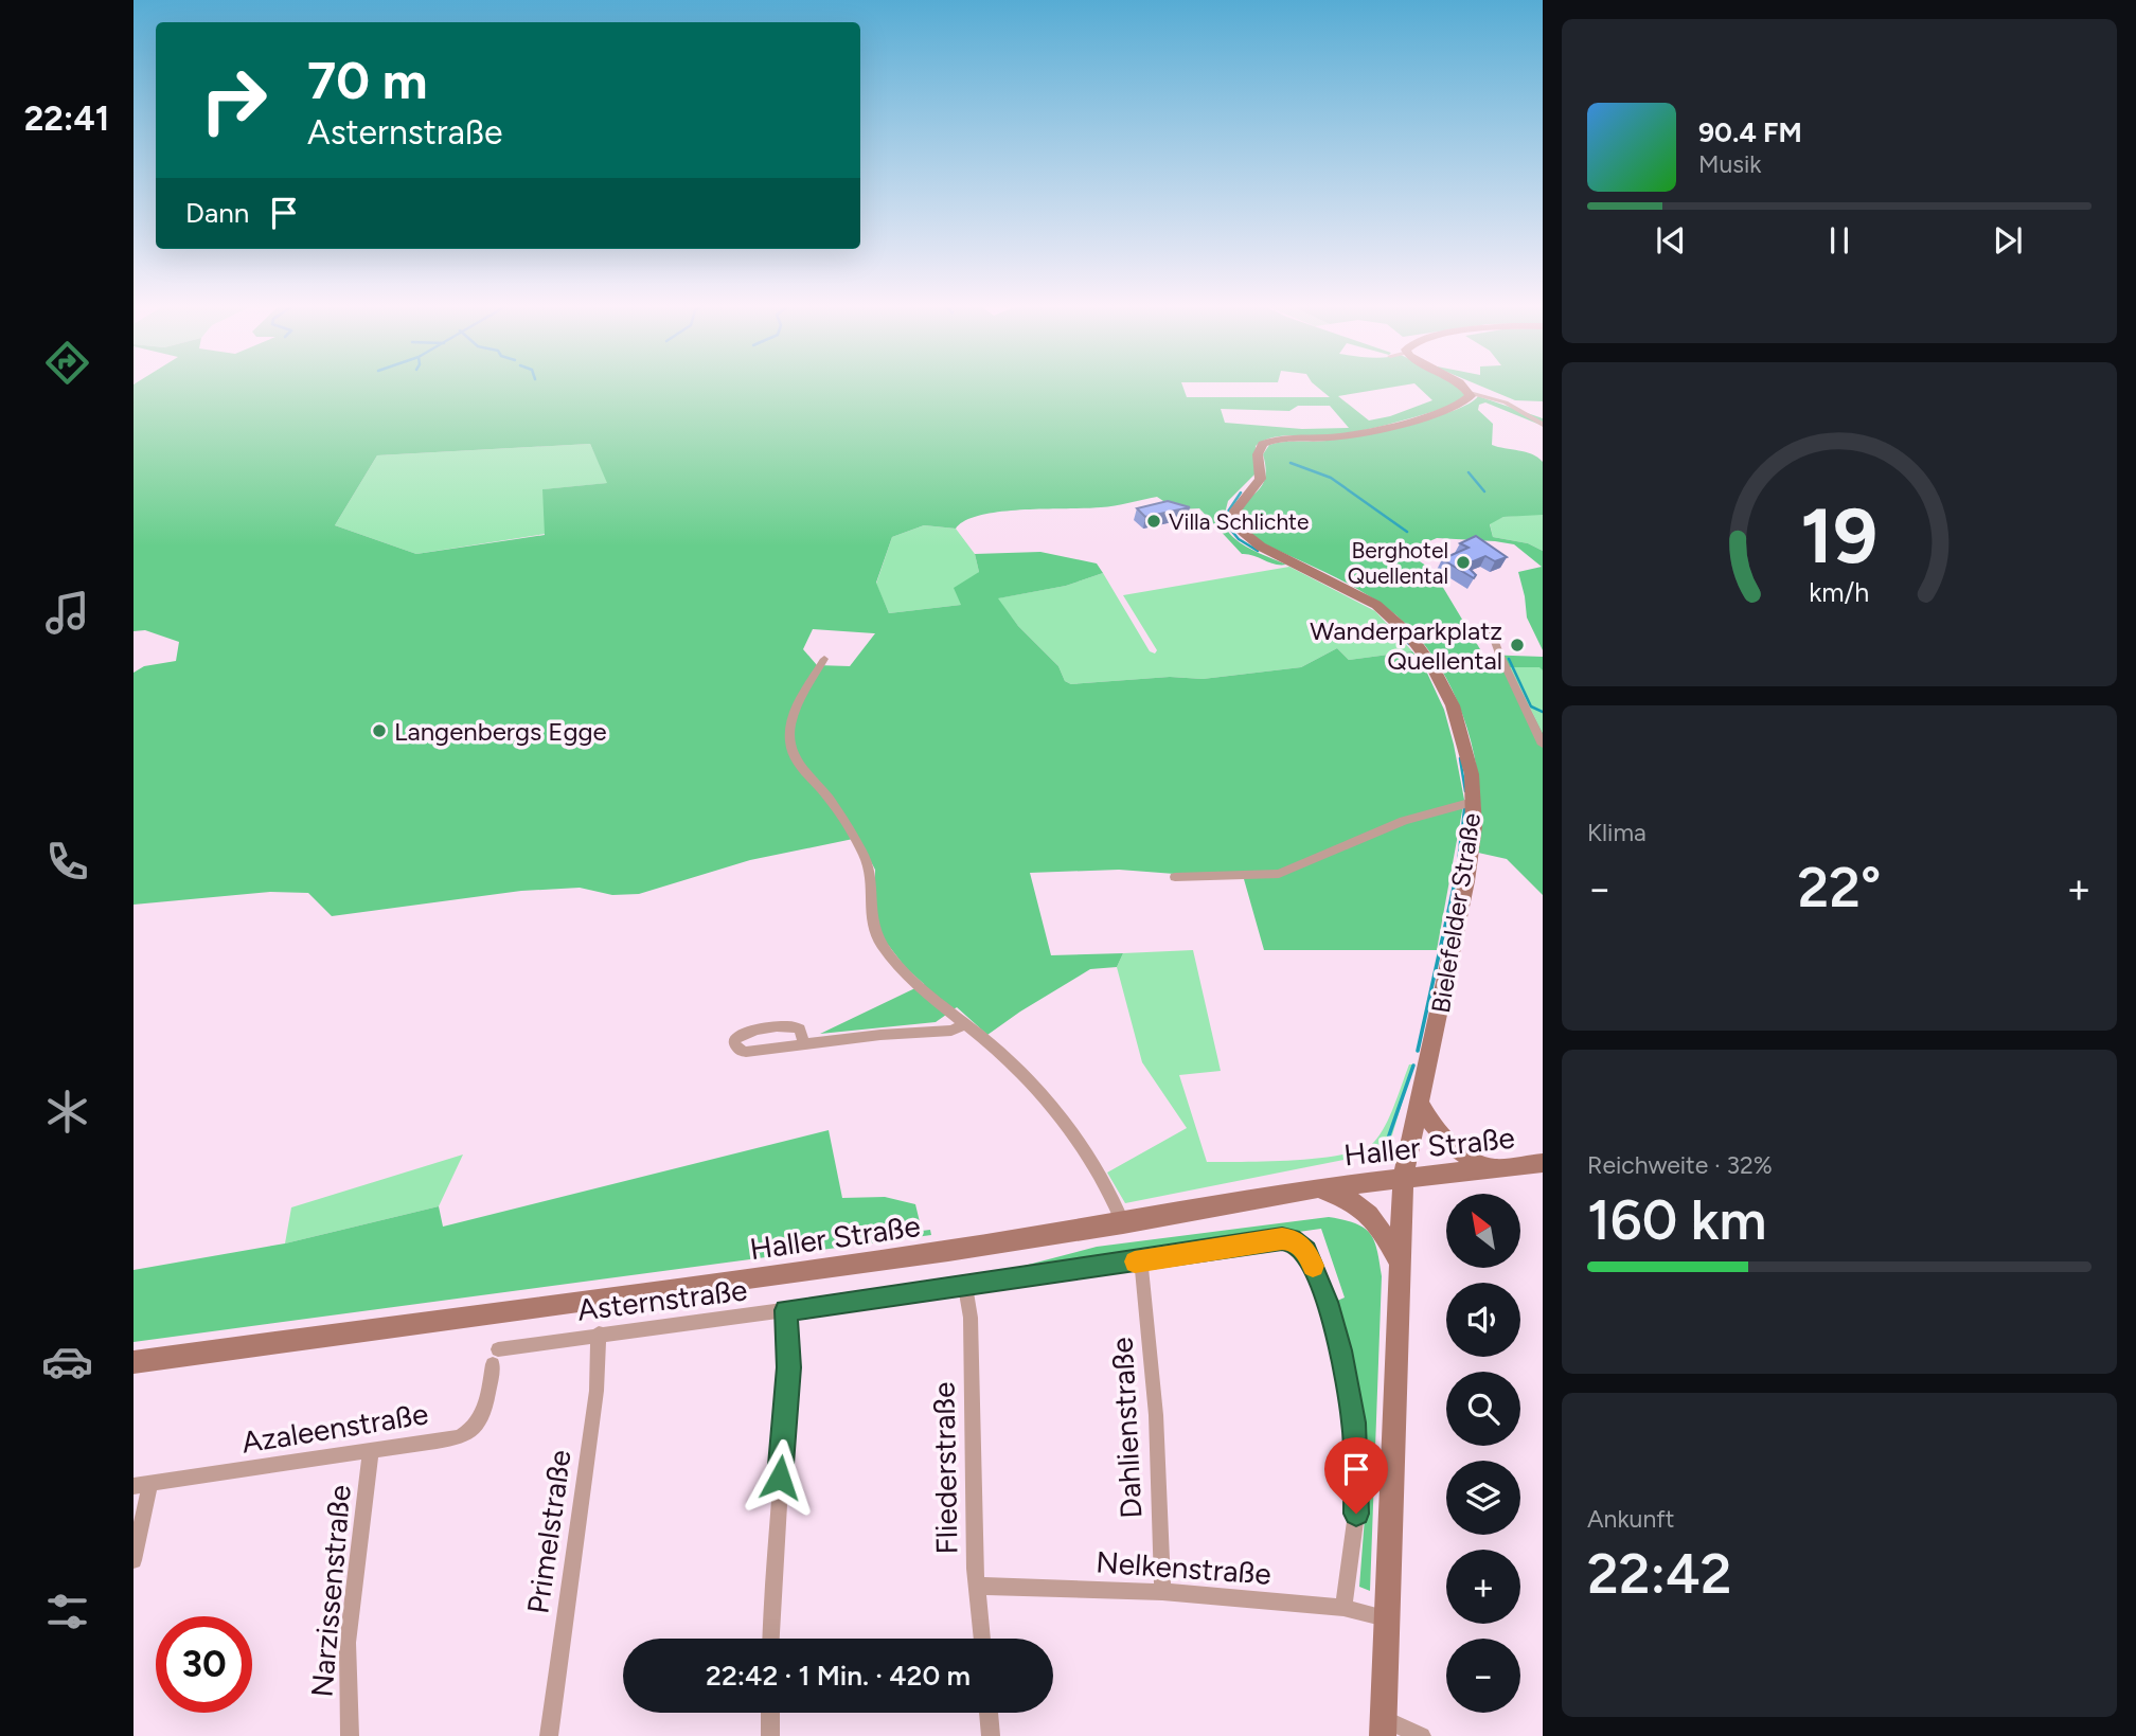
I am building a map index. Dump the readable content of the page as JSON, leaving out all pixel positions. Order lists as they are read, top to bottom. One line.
{"streets":{"main road":["Bielefelder Straße","Haller Straße"],"street":["Asternstraße","Azaleenstraße","Dahlienstraße","Fliederstraße","Primelstraße","Nelkenstraße","Narzissenstraße"]},"crossings":[["Bielefelder Straße","Haller Straße"],["Bielefelder Straße","Nelkenstraße"],["Asternstraße","Azaleenstraße"],["Asternstraße","Dahlienstraße"],["Asternstraße","Fliederstraße"],["Asternstraße","Primelstraße"],["Asternstraße","Nelkenstraße"],["Azaleenstraße","Narzissenstraße"],["Dahlienstraße","Nelkenstraße"],["Fliederstraße","Nelkenstraße"]],"places":["Villa Schlichte","Berghotel Quellental","Wanderparkplatz Quellental","Langenbergs Egge"],"north":"top left","page":{"tabs":"22:41","turn":["70 m","Asternstraße"],"song":["90.4 FM","Musik"],"then":"Dann","tile":["Klima",["Reichweite · 32%","160 km"],["Ankunft","22:42"]],"heat":["−","22°","+"],"map_buttons":["+","−"],"limit":"30","trip":"22:42 · 1 Min. · 420 m","gauge":["19","km/h"]}}
